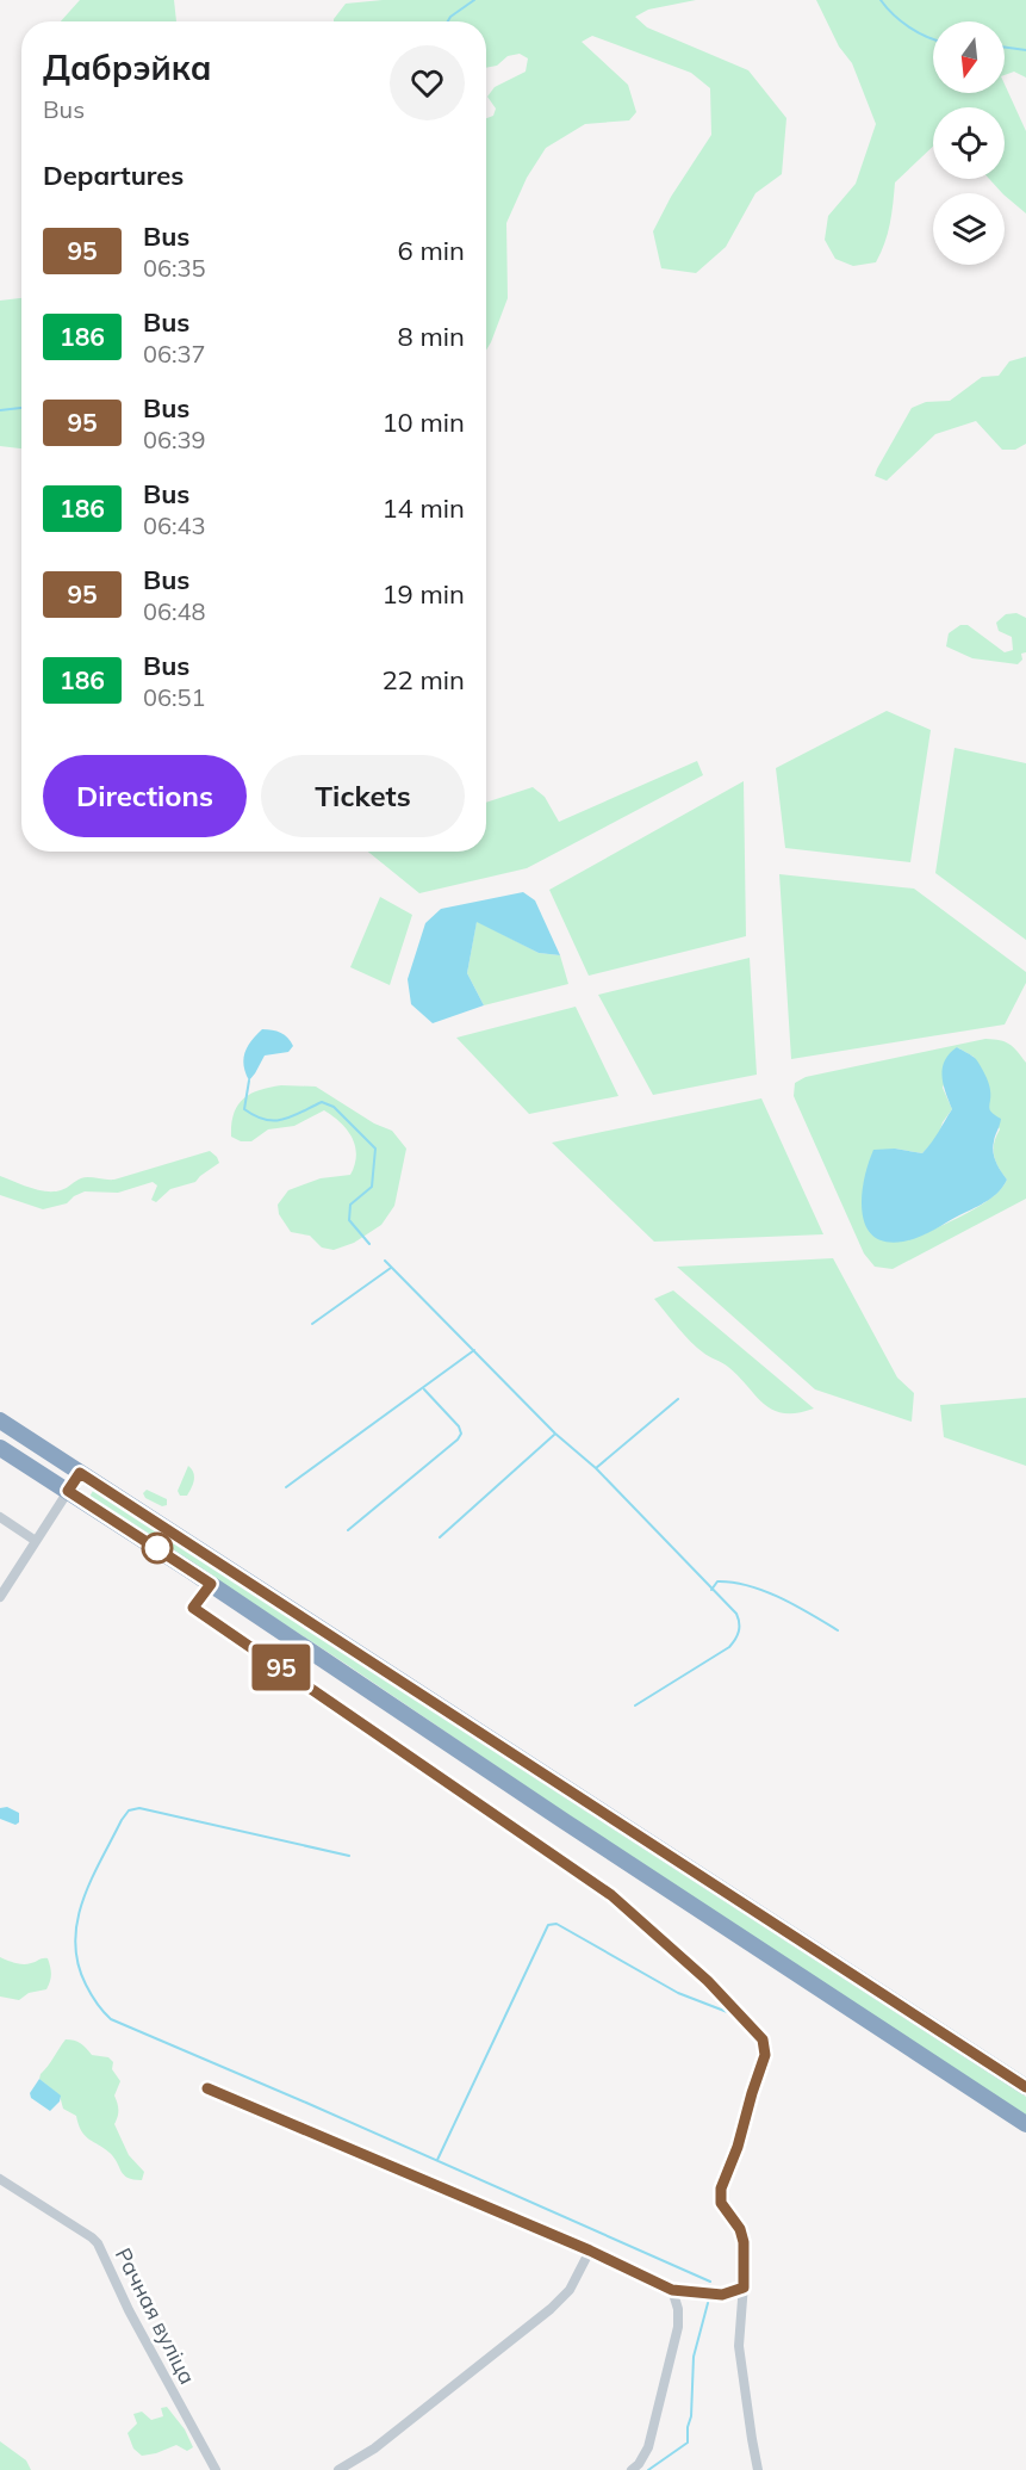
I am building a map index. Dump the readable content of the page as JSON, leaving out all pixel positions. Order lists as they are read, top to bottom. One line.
{"streets":{"street":["Рачная вуліца"]},"lines":["bus line 95"],"north":"bottom","page":{"on_map":"95","heading":[["Дабрэйка","Bus"],"Departures"],"list":[{"mark":"95","name":"Bus","note":"06:35","value":"6 min"},{"mark":"186","name":"Bus","note":"06:37","value":"8 min"},{"mark":"95","name":"Bus","note":"06:39","value":"10 min"},{"mark":"186","name":"Bus","note":"06:43","value":"14 min"},{"mark":"95","name":"Bus","note":"06:48","value":"19 min"},{"mark":"186","name":"Bus","note":"06:51","value":"22 min"}],"buttons":["Directions","Tickets"]}}
